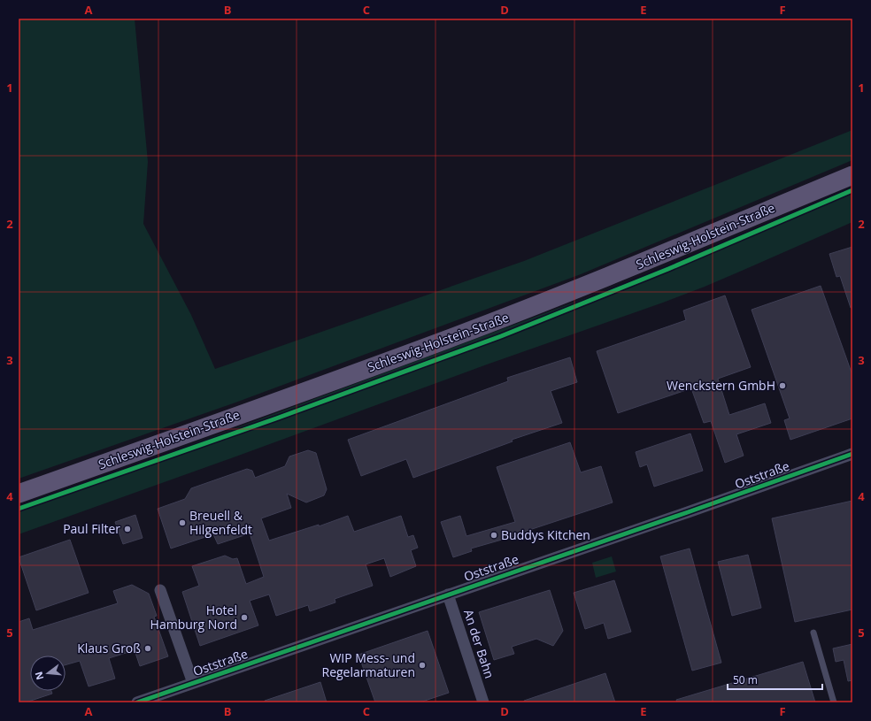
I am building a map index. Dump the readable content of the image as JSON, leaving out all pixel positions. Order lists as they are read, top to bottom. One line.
{"streets":{"main road":["Schleswig-Holstein-Straße"],"street":["Oststraße","An der Bahn"]},"crossings":[["Oststraße","An der Bahn"]],"places":["Wenckstern GmbH","Breuell & Hilgenfeldt","Paul Filter","Buddys Kitchen","Hotel Hamburg Nord","Klaus Groß","WIP Mess- und Regelarmaturen"],"scale_bar":"50 m","north":"left","grid":{"columns":["A","B","C","D","E","F"],"rows":["1","2","3","4","5"]}}
